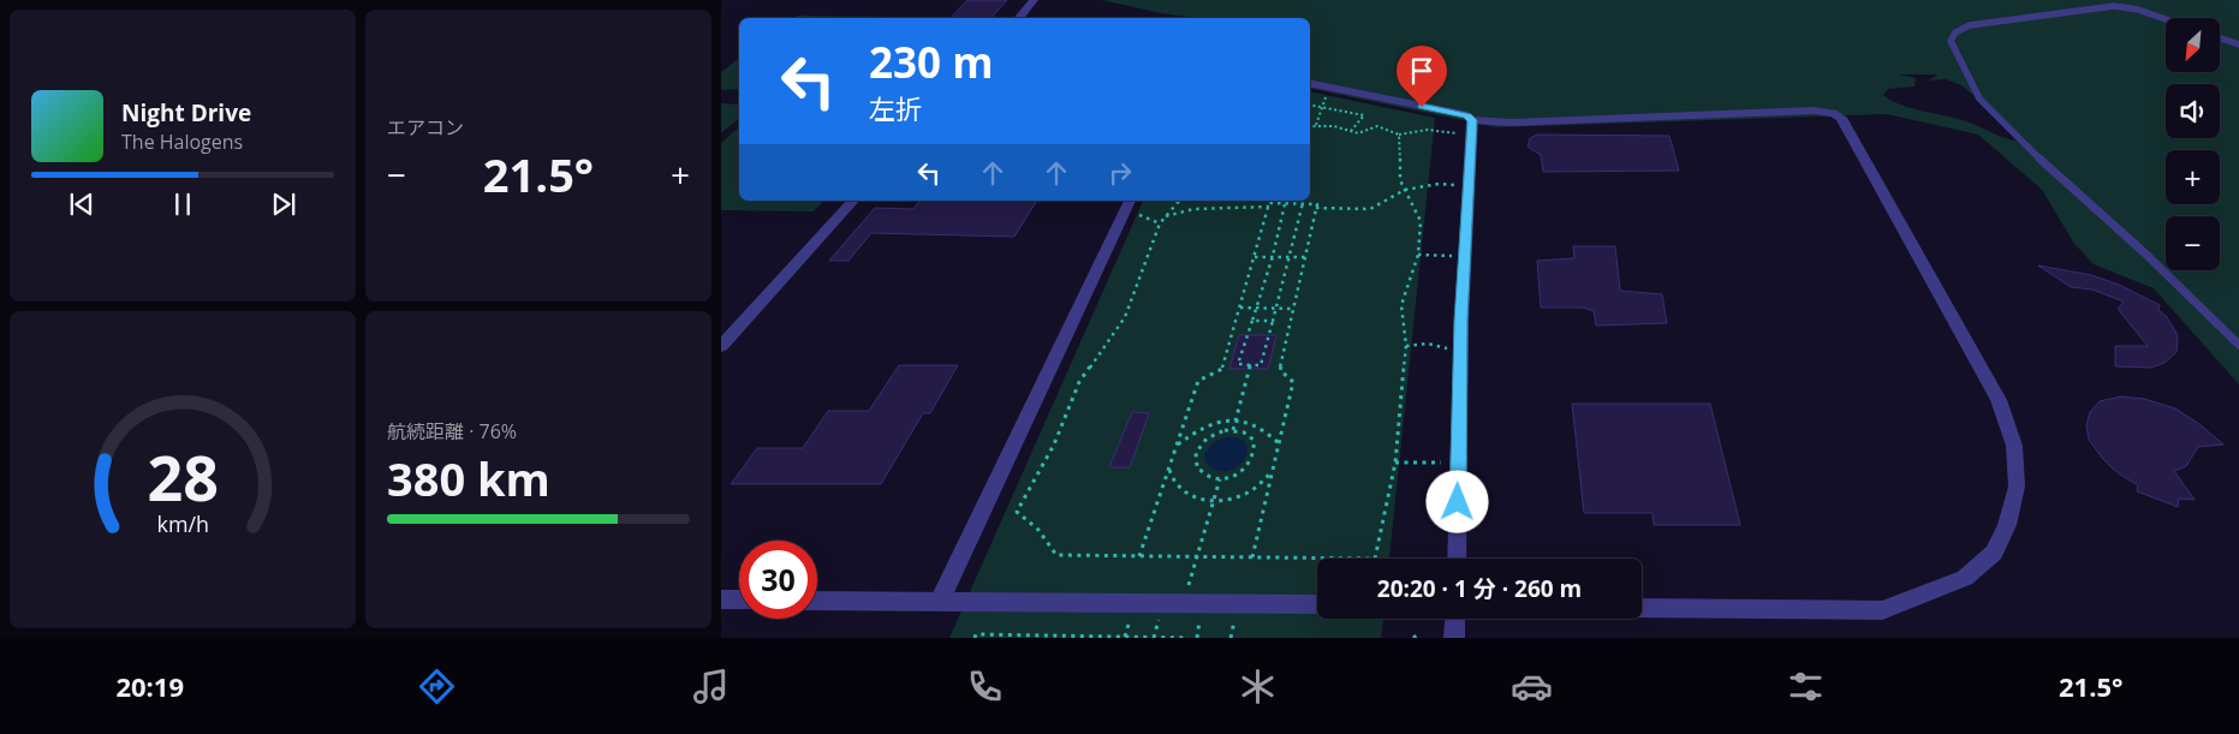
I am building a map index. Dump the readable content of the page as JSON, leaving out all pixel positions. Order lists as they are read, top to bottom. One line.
{"north":"bottom left","page":{"tile":["エアコン",["航続距離 · 76%","380 km"]],"map_buttons":["+","−"],"turn":["230 m","左折"],"song":["Night Drive","The Halogens"],"heat":["−","21.5°","+"],"limit":"30","trip":"20:20 · 1 分 · 260 m","tabs":["20:19","21.5°"],"gauge":["28","km/h"]}}
